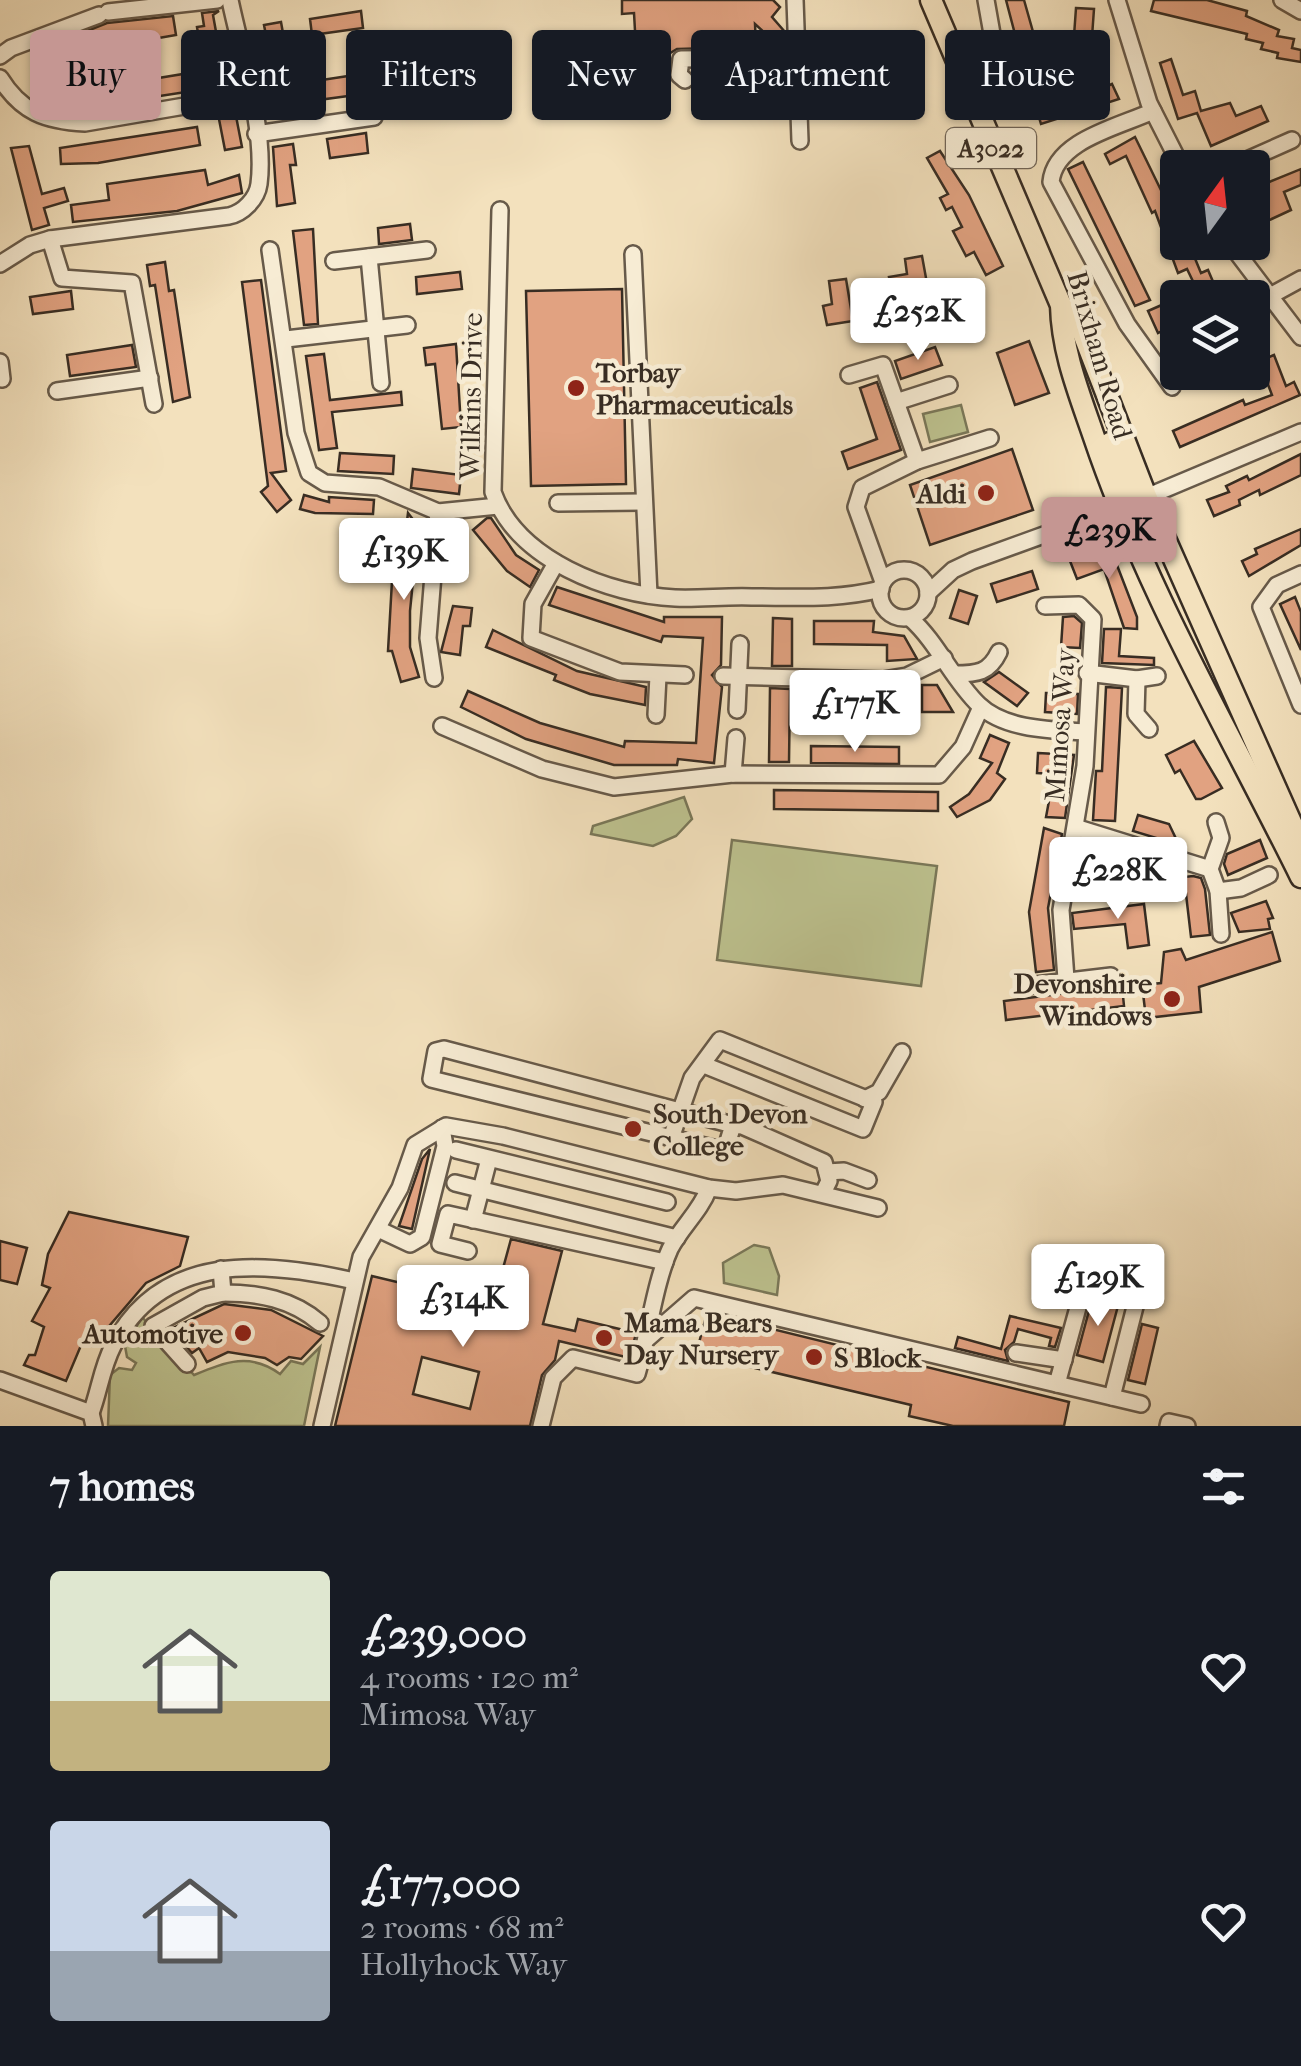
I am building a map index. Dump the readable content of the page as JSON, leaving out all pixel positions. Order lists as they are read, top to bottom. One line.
{"streets":{"main road":["A3022","Brixham Road"],"street":["Wilkins Drive","Mimosa Way"]},"crossings":[["Brixham Road","Wilkins Drive"]],"places":["Torbay Pharmaceuticals","Aldi","Devonshire Windows","South Devon College","Automotive","Mama Bears Day Nursery","S Block"],"north":"top","page":{"chip":["Buy","Rent","Filters","New","Apartment","House"],"price":["£252K","£239K","£139K","£177K","£228K","£129K","£314K"],"heading":"7 homes","list":[{"name":"£239,000","note":"4 rooms · 120 m² · Mimosa Way"},{"name":"£177,000","note":"2 rooms · 68 m² · Hollyhock Way"}]}}
